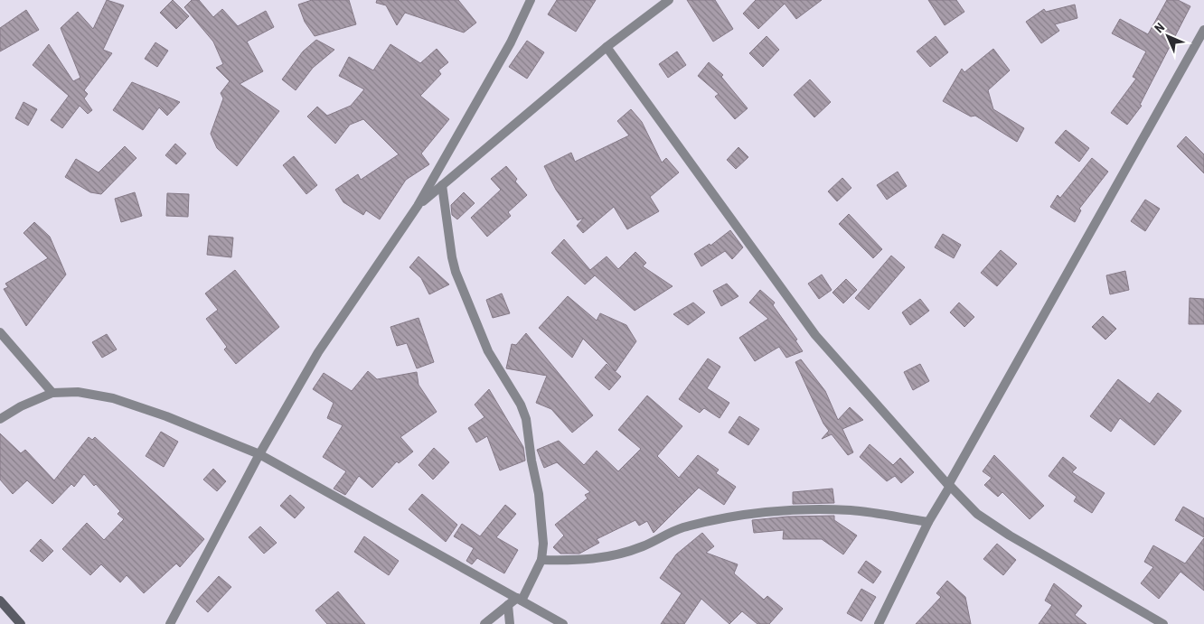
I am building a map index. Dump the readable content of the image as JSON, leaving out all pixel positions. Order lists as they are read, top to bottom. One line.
{"north":"top left"}
